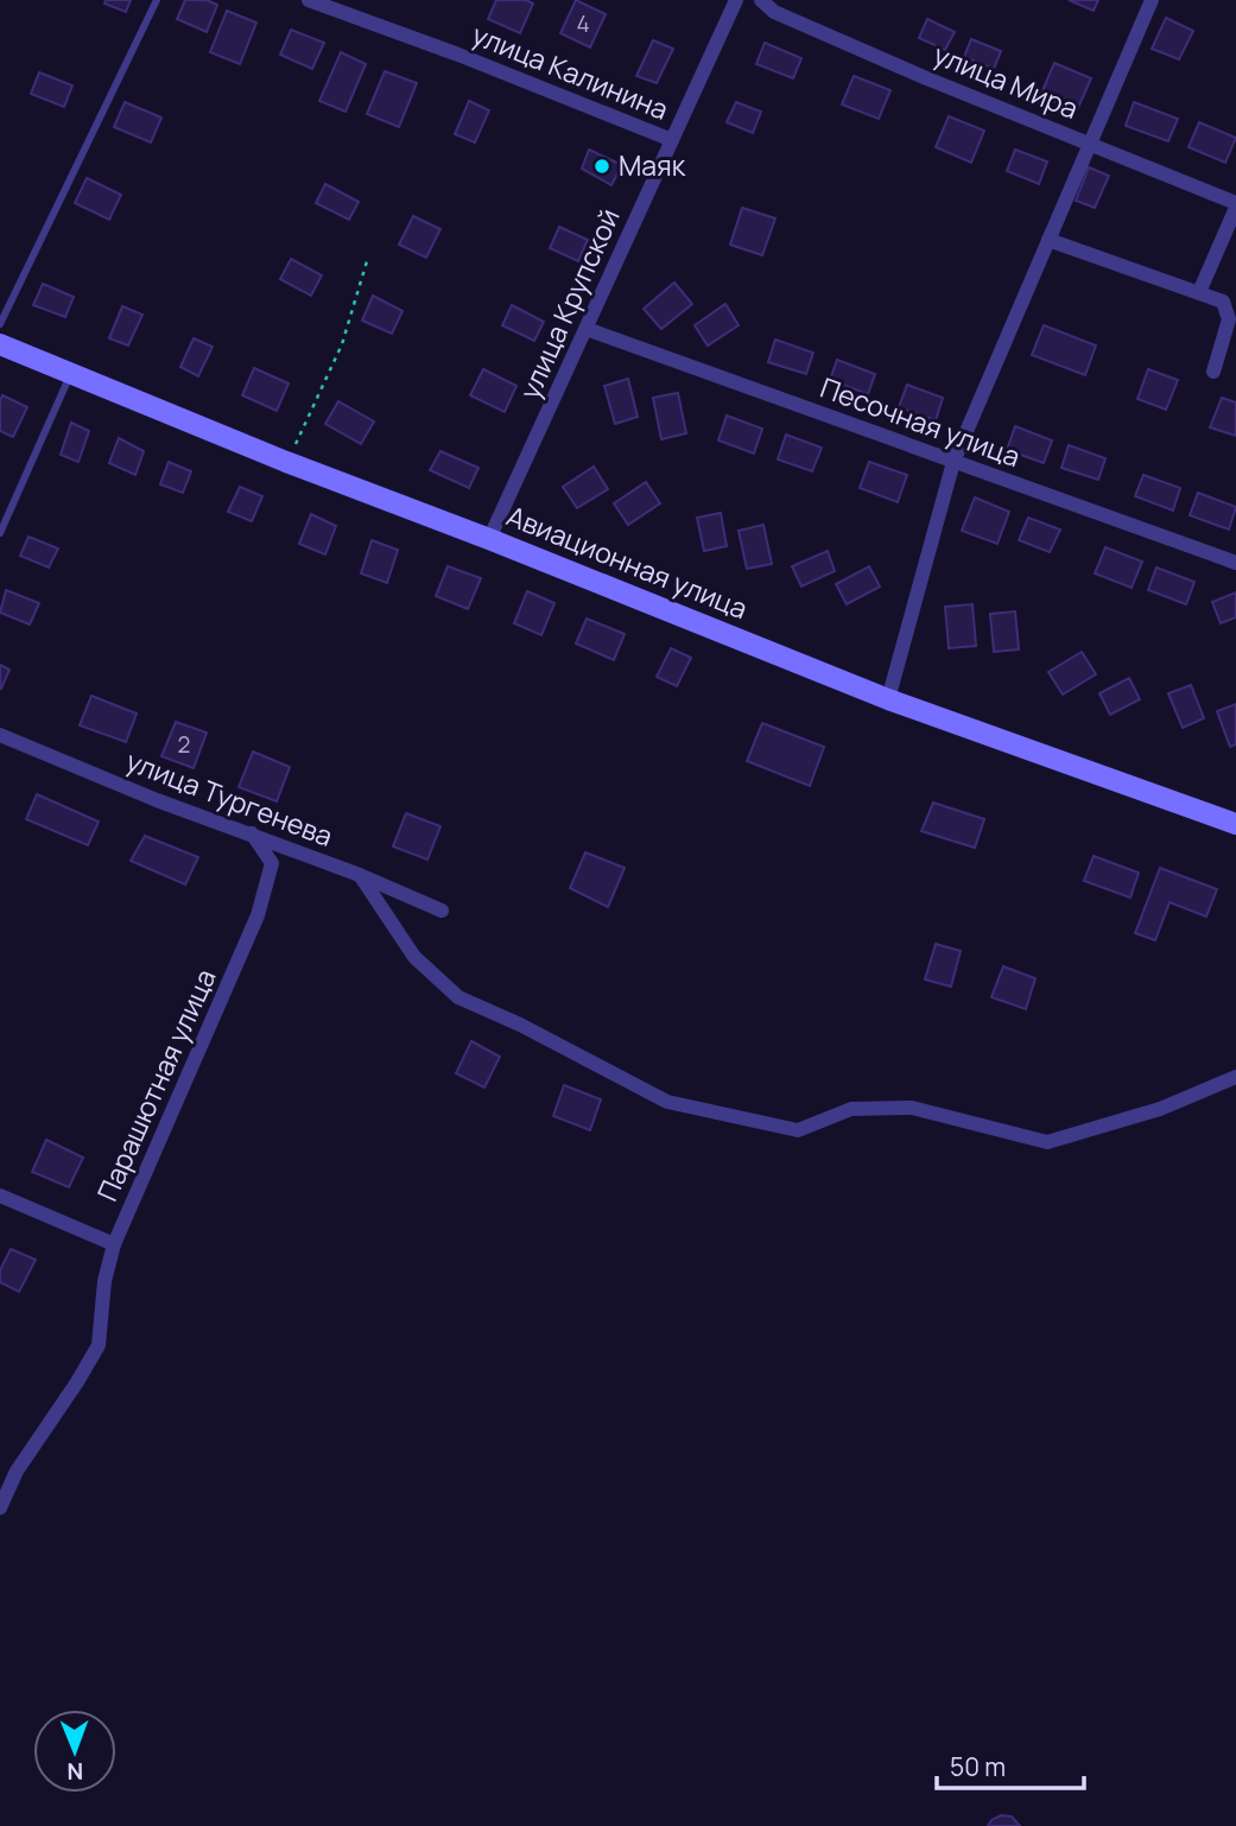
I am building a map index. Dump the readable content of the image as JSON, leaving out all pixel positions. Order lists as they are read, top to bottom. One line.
{"streets":{"main road":["Авиационная улица"],"street":["улица Калинина","улица Мира","улица Крупской","Песочная улица","улица Тургенева","Парашютная улица"]},"crossings":[["улица Калинина","улица Крупской"],["улица Крупской","Песочная улица"],["улица Крупской","Авиационная улица"],["улица Тургенева","Парашютная улица"]],"places":["Маяк"],"house_numbers":["4","2"],"scale_bar":"50 m","north":"bottom"}
